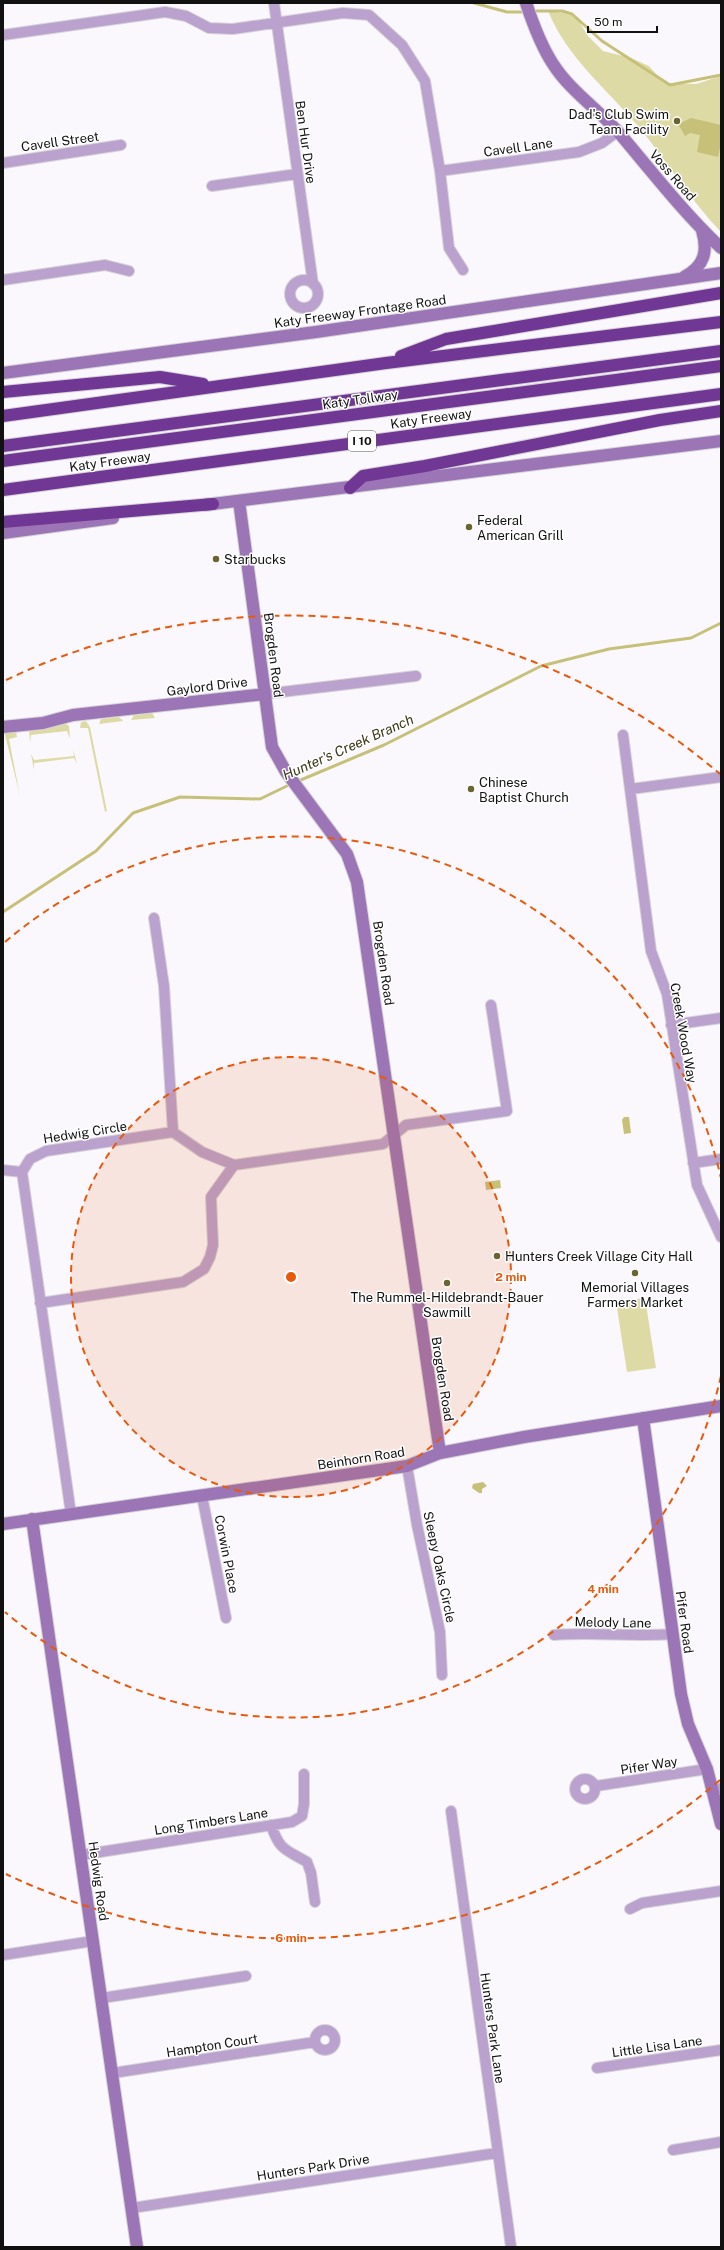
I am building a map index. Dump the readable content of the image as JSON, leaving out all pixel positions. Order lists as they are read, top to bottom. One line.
{"streets":{"highway":["Katy Tollway","Katy Freeway","I 10"],"street":["Cavell Street","Ben Hur Drive","Cavell Lane","Voss Road","Katy Freeway Frontage Road","Brogden Road","Gaylord Drive","Creek Wood Way","Hedwig Circle","Beinhorn Road","Corwin Place","Sleepy Oaks Circle","Melody Lane","Pifer Road","Pifer Way","Long Timbers Lane","Hedwig Road","Hunters Park Lane","Hampton Court","Little Lisa Lane","Hunters Park Drive"]},"crossings":[["Cavell Lane","Voss Road"],["Brogden Road","Gaylord Drive"],["Brogden Road","Beinhorn Road"],["Beinhorn Road","Corwin Place"],["Beinhorn Road","Sleepy Oaks Circle"],["Beinhorn Road","Pifer Road"],["Beinhorn Road","Hedwig Road"],["Melody Lane","Pifer Road"],["Pifer Road","Pifer Way"],["Long Timbers Lane","Hedwig Road"],["Hedwig Road","Hampton Court"],["Hedwig Road","Hunters Park Drive"],["Hunters Park Lane","Hunters Park Drive"]],"water":["Hunter's Creek Branch"],"places":["Dad's Club Swim Team Facility","Federal American Grill","Starbucks","Chinese Baptist Church","Hunters Creek Village City Hall","Memorial Villages Farmers Market","The Rummel-Hildebrandt-Bauer Sawmill"],"scale_bar":"50 m","rings":["2 min","4 min","6 min"]}
